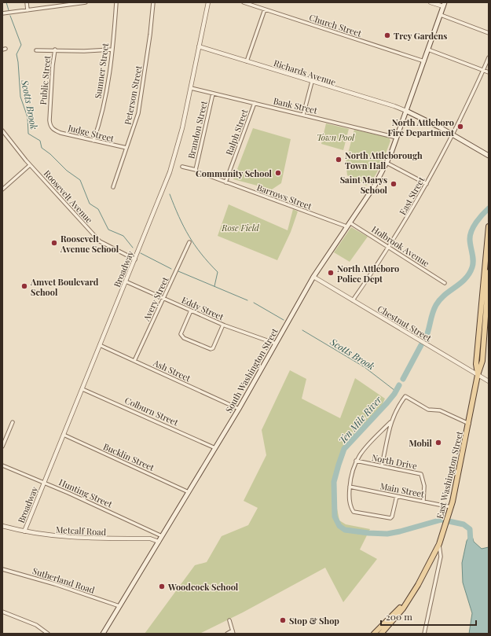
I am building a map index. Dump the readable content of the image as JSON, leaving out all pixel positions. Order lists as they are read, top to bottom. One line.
{"streets":{"main road":["South Washington Street","East Washington Street"],"street":["Church Street","Sumner Street","Richards Avenue","Public Street","Peterson Street","Bank Street","Brandon Street","Ralph Street","Judge Street","East Street","Roosevelt Avenue","Barrows Street","Holbrook Avenue","Broadway","Avery Street","Eddy Street","Chestnut Street","Ash Street","Colburn Street","Bucklin Street","North Drive","Main Street","Hunting Street","Metcalf Road","Sutherland Road"]},"crossings":[["Church Street","South Washington Street"],["Sumner Street","Judge Street"],["Richards Avenue","Broadway"],["Richards Avenue","South Washington Street"],["Public Street","Judge Street"],["Peterson Street","Judge Street"],["Bank Street","Brandon Street"],["Bank Street","Ralph Street"],["Bank Street","Broadway"],["Bank Street","South Washington Street"],["Brandon Street","Barrows Street"],["Ralph Street","Barrows Street"],["East Street","Holbrook Avenue"],["East Street","Chestnut Street"],["Roosevelt Avenue","Broadway"],["Barrows Street","South Washington Street"],["Holbrook Avenue","South Washington Street"],["Broadway","Eddy Street"],["Broadway","Ash Street"],["Broadway","Colburn Street"],["Broadway","Bucklin Street"],["Broadway","Hunting Street"],["Broadway","Metcalf Road"],["Avery Street","Eddy Street"],["Avery Street","Ash Street"],["Eddy Street","South Washington Street"],["Chestnut Street","South Washington Street"],["Chestnut Street","East Washington Street"],["Ash Street","South Washington Street"],["South Washington Street","Colburn Street"],["South Washington Street","Bucklin Street"],["South Washington Street","Hunting Street"],["South Washington Street","Metcalf Road"],["South Washington Street","Sutherland Road"],["North Drive","Main Street"],["East Washington Street","Main Street"]],"water":["Scotts Brook","Ten Mile River"],"parks":["Town Pool","Rose Field"],"places":["Trey Gardens","North Attleboro Fire Department","North Attleborough Town Hall","Community School","Saint Marys School","Roosevelt Avenue School","North Attleboro Police Dept","Amvet Boulevard School","Mobil","Woodcock School","Stop & Shop"],"scale_bar":"200 m"}
